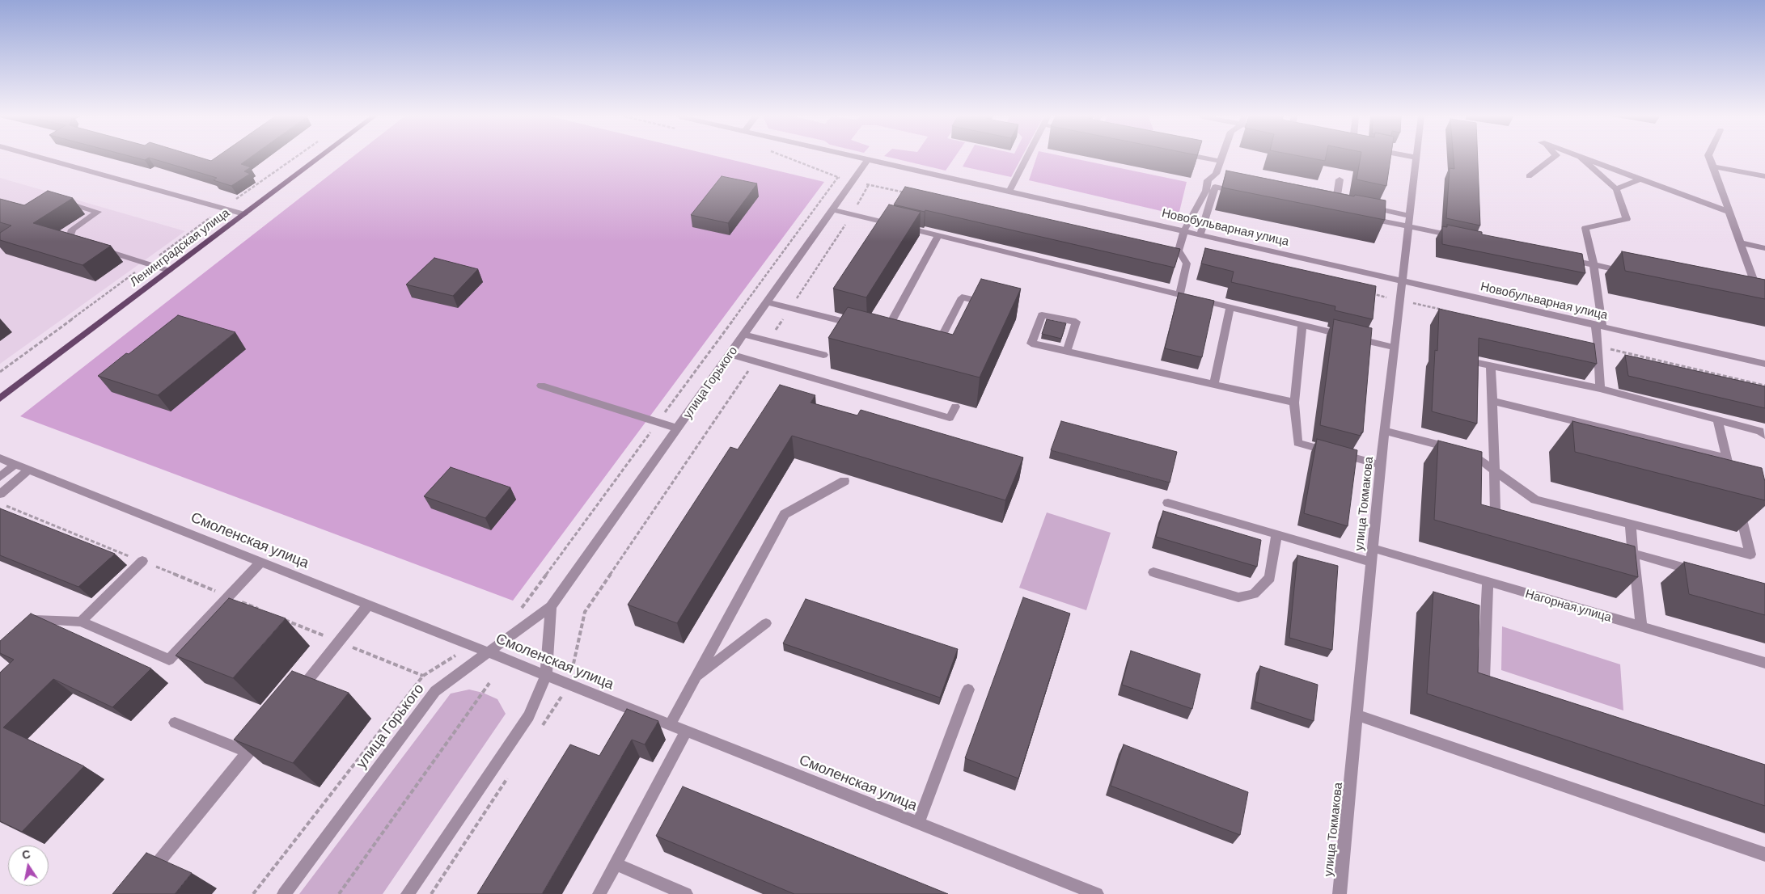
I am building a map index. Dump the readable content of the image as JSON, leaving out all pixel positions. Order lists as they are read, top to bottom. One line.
{"streets":{"main road":["Ленинградская улица"],"street":["Новобульварная улица","улица Горького","улица Токмакова","Смоленская улица","Нагорная улица"]},"crossings":[["Новобульварная улица","улица Горького"],["Новобульварная улица","улица Токмакова"],["улица Горького","Смоленская улица"],["улица Токмакова","Нагорная улица"]],"north":"top"}
